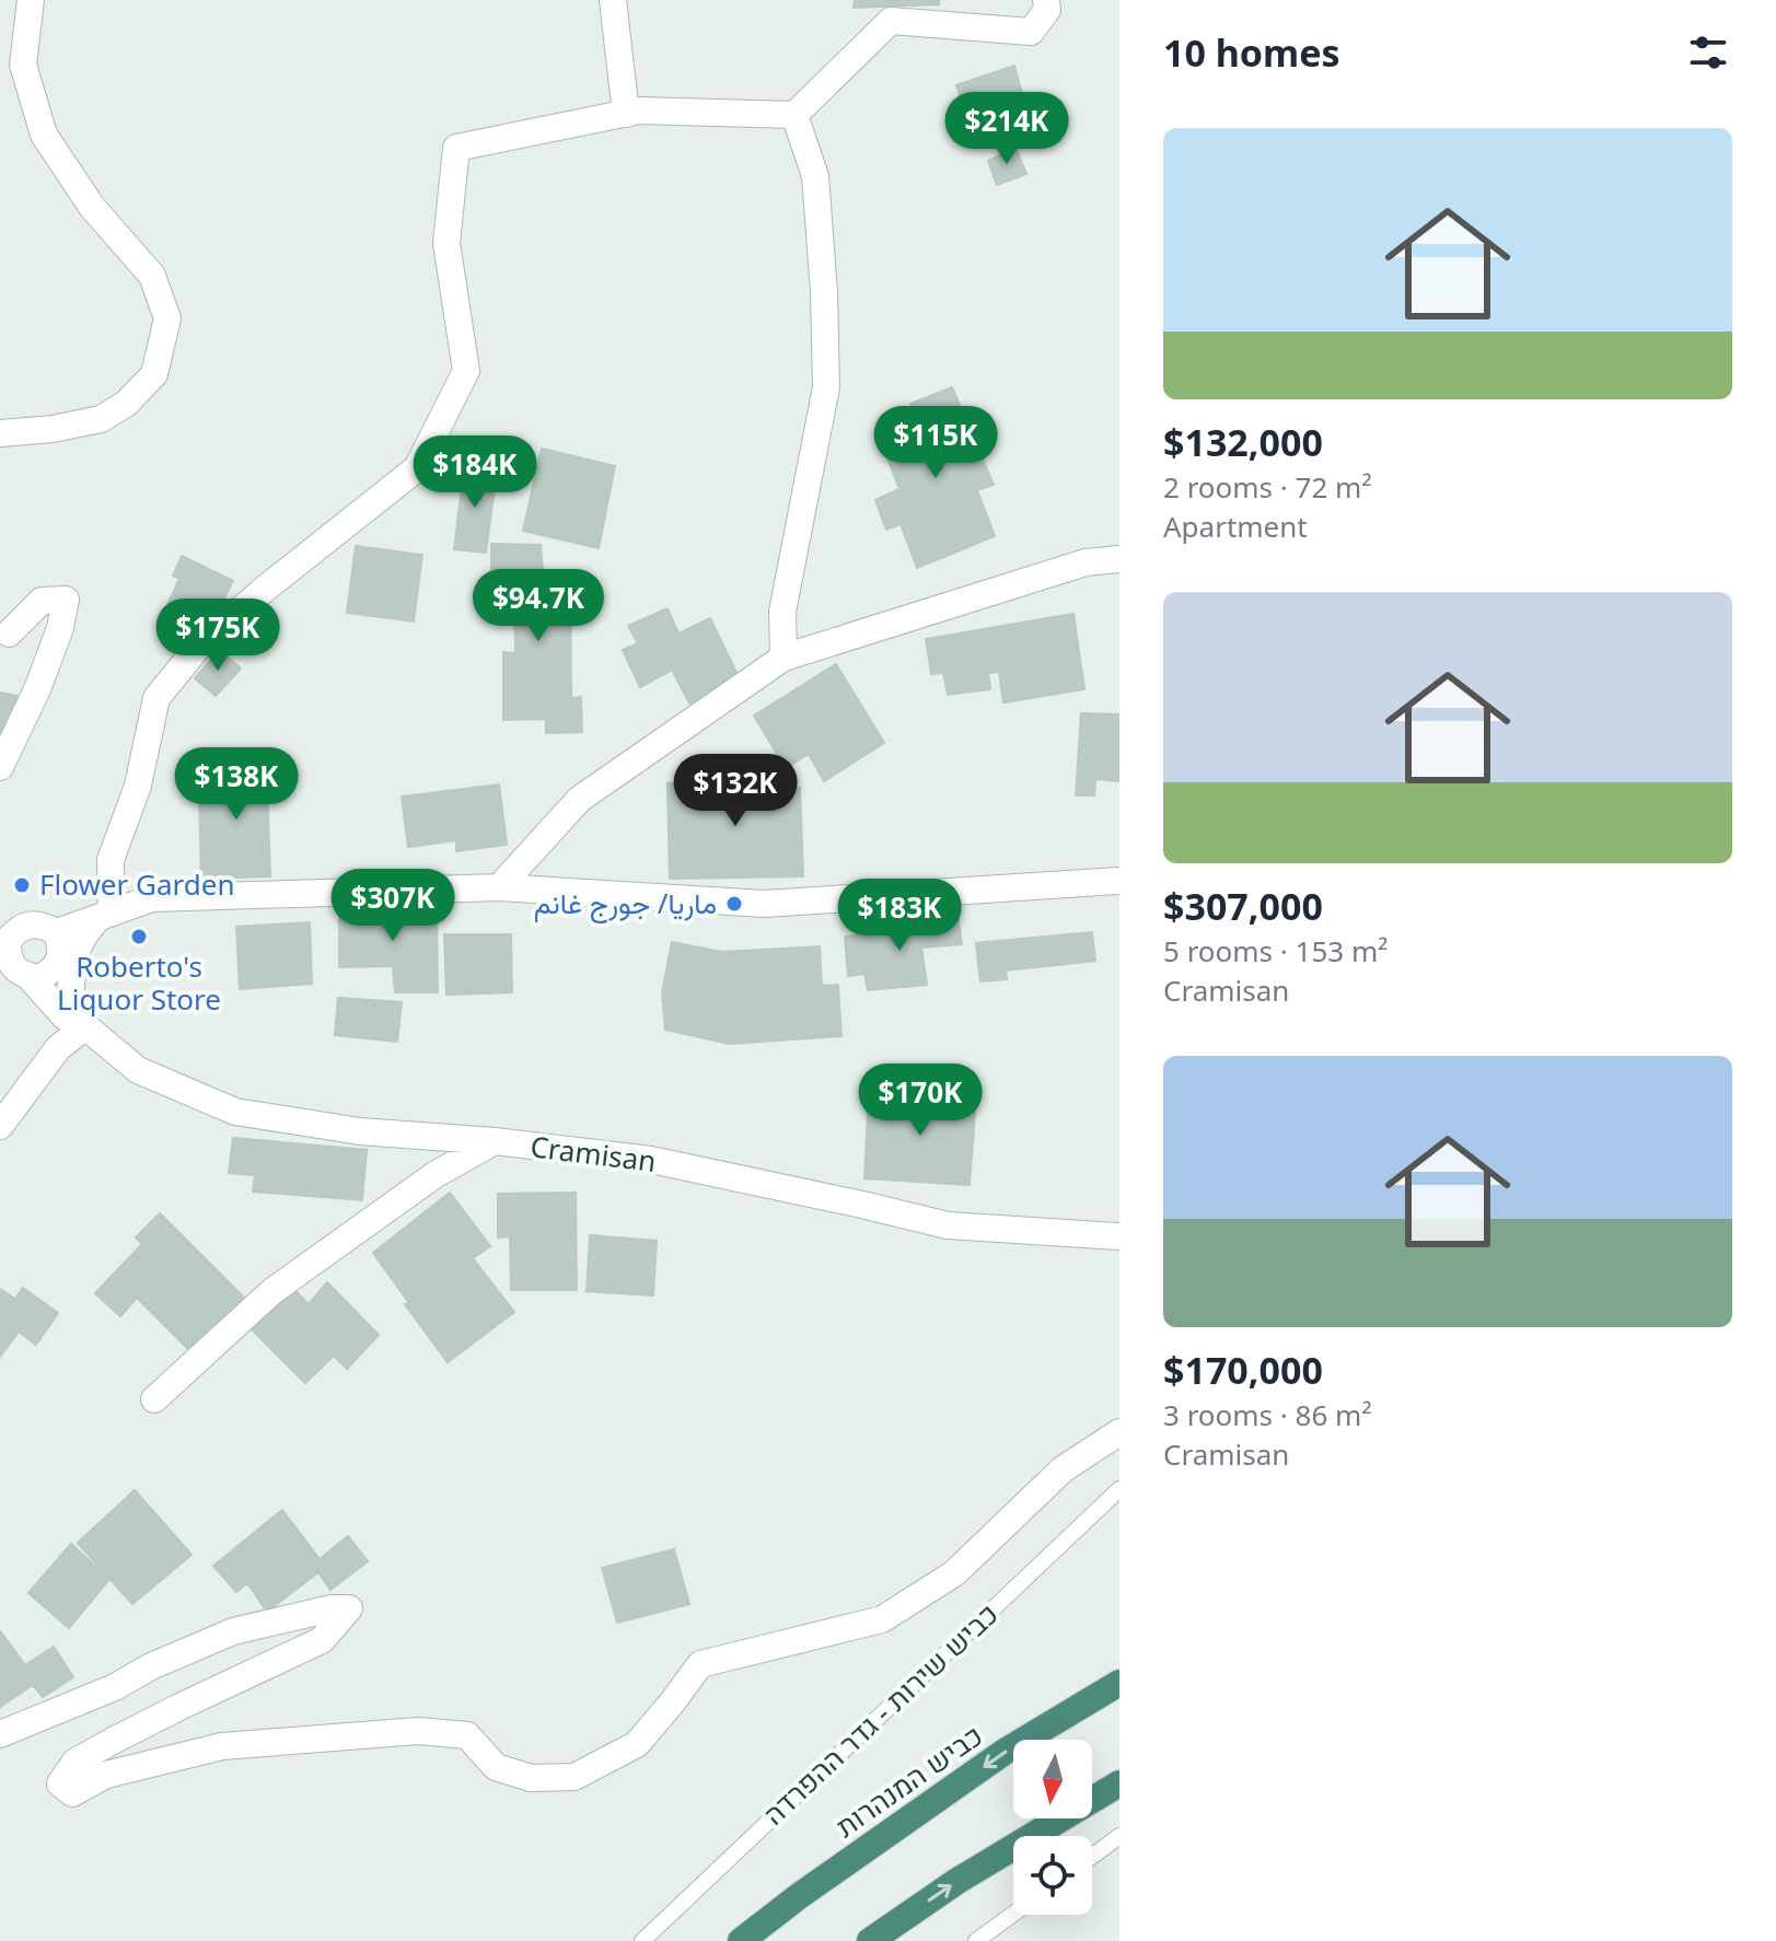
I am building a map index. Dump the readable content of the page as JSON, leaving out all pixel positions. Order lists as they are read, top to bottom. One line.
{"streets":{"highway":["כביש המנהרות"],"street":["Cramisan"],"lane":["כביש שירות - גדר ההפרדה"]},"places":["Flower Garden","ماريا/ جورج غانم","Roberto's Liquor Store"],"north":"bottom","page":{"heading":"10 homes","price":["$214K","$115K","$184K","$94.7K","$175K","$138K","$132K","$307K","$183K","$170K"],"list":[{"name":"$132,000","note":"2 rooms · 72 m² · Apartment"},{"name":"$307,000","note":"5 rooms · 153 m² · Cramisan"},{"name":"$170,000","note":"3 rooms · 86 m² · Cramisan"}]}}
